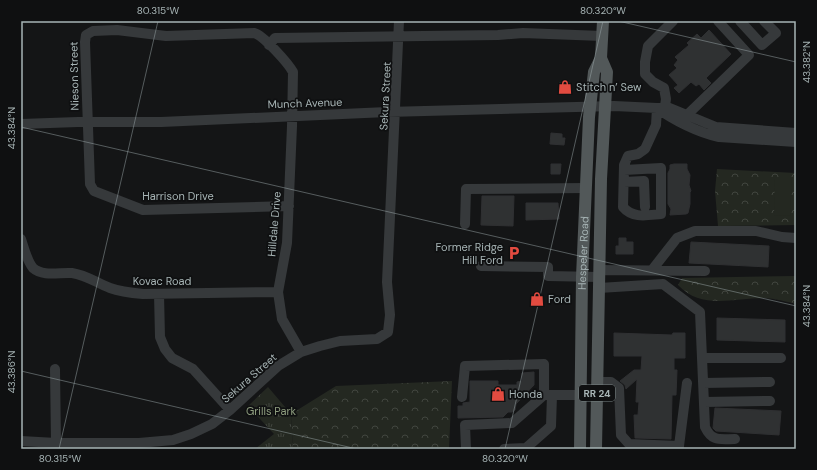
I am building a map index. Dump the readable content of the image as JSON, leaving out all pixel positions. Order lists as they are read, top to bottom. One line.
{"streets":{"main road":["Hespeler Road","RR 24"],"street":["Nieson Street","Sekura Street","Munch Avenue","Harrison Drive","Hilldale Drive","Kovac Road"]},"crossings":[["Nieson Street","Munch Avenue"],["Nieson Street","Harrison Drive"],["Nieson Street","Hilldale Drive"],["Sekura Street","Munch Avenue"],["Sekura Street","Hilldale Drive"],["Munch Avenue","Harrison Drive"],["Munch Avenue","Hilldale Drive"],["Munch Avenue","Hespeler Road"],["Harrison Drive","Hilldale Drive"],["Hilldale Drive","Kovac Road"]],"parks":["Grills Park"],"places":{"shop":["Stitch n’ Sew","Ford","Honda"],"parking":["Former Ridge Hill Ford"]},"coordinates":["80.315°W","80.320°W","43.382°N","43.384°N","43.386°N"]}
